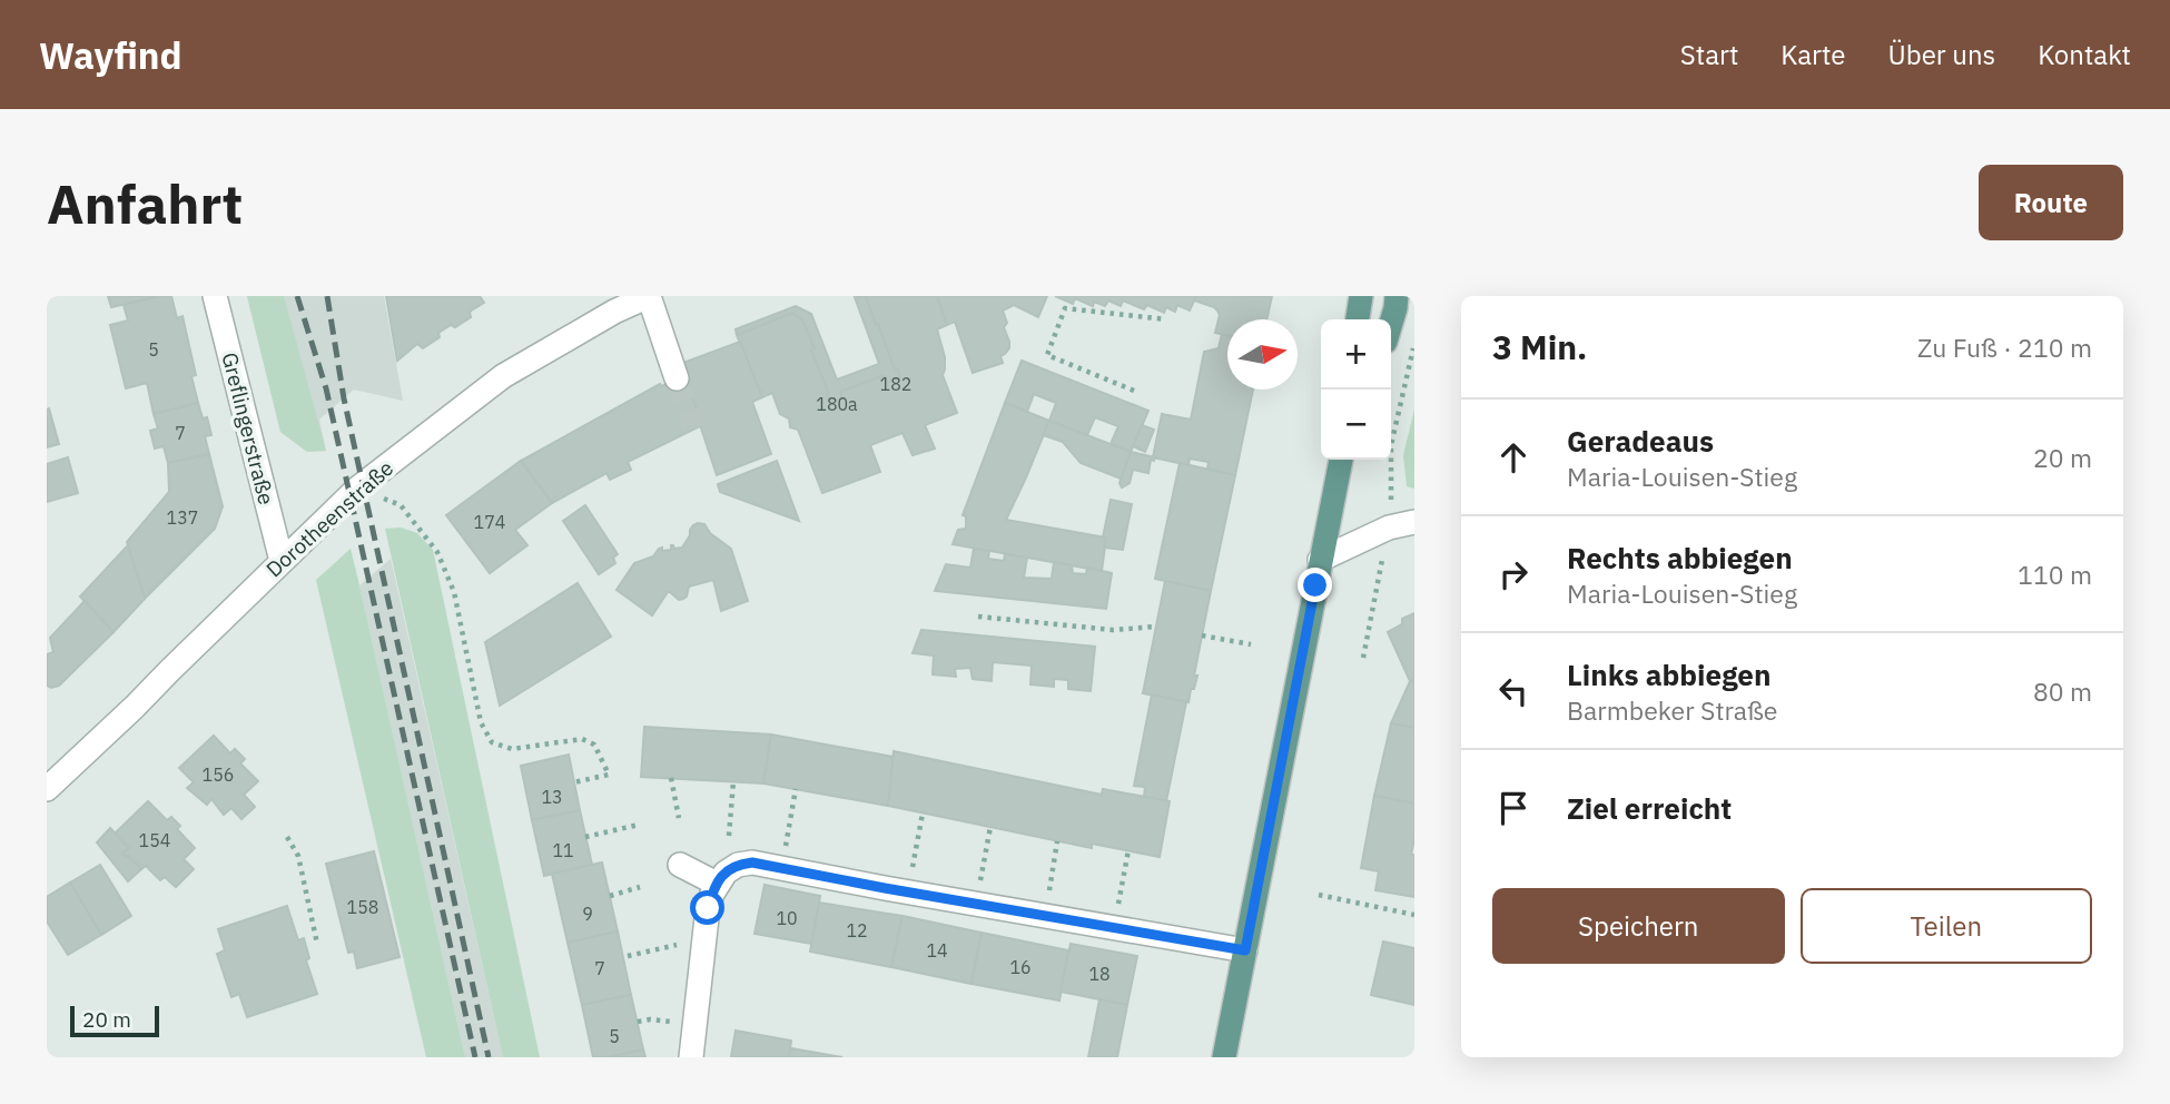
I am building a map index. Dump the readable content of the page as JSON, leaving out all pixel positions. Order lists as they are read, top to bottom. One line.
{"streets":{"street":["Greflingerstraße","Dorotheenstraße"]},"crossings":[["Greflingerstraße","Dorotheenstraße"]],"house_numbers":["5","182","180a","7","137","174","156","13","154","11","158","9","10","12","14","16","7","18","5"],"scale_bar":"20 m","north":"right","page":{"header":"Wayfind","nav":["Start","Karte","Über uns","Kontakt"],"buttons":["Route",["Speichern","Teilen"]],"title":"Anfahrt","heading":["3 Min.","Zu Fuß · 210 m"],"map_buttons":["+","−"],"list":[["Geradeaus","Maria-Louisen-Stieg","20 m"],["Rechts abbiegen","Maria-Louisen-Stieg","110 m"],["Links abbiegen","Barmbeker Straße","80 m"],"Ziel erreicht"],"scale":"20 m"}}
